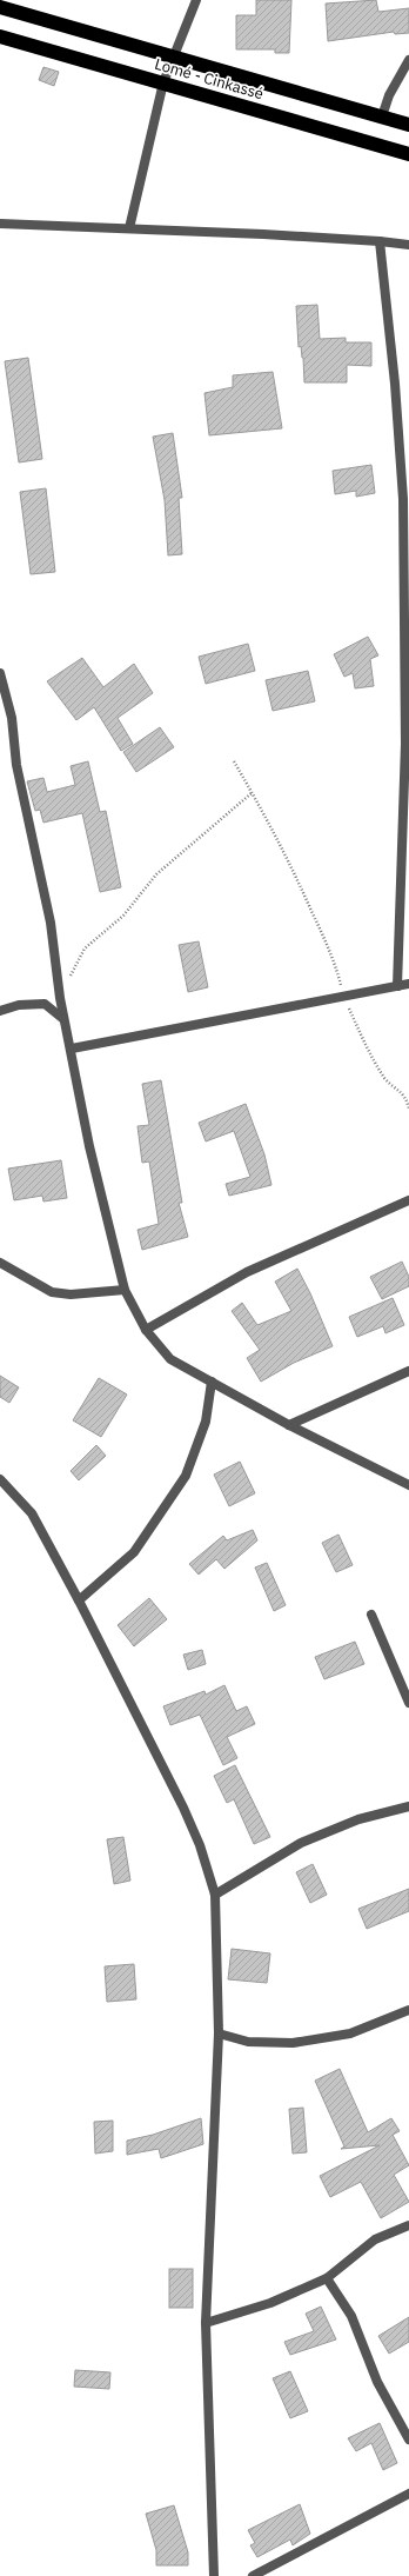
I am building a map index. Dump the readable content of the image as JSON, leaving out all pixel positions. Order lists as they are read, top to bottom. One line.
{"streets":{"highway":["Lomé - Cinkassé"]}}
